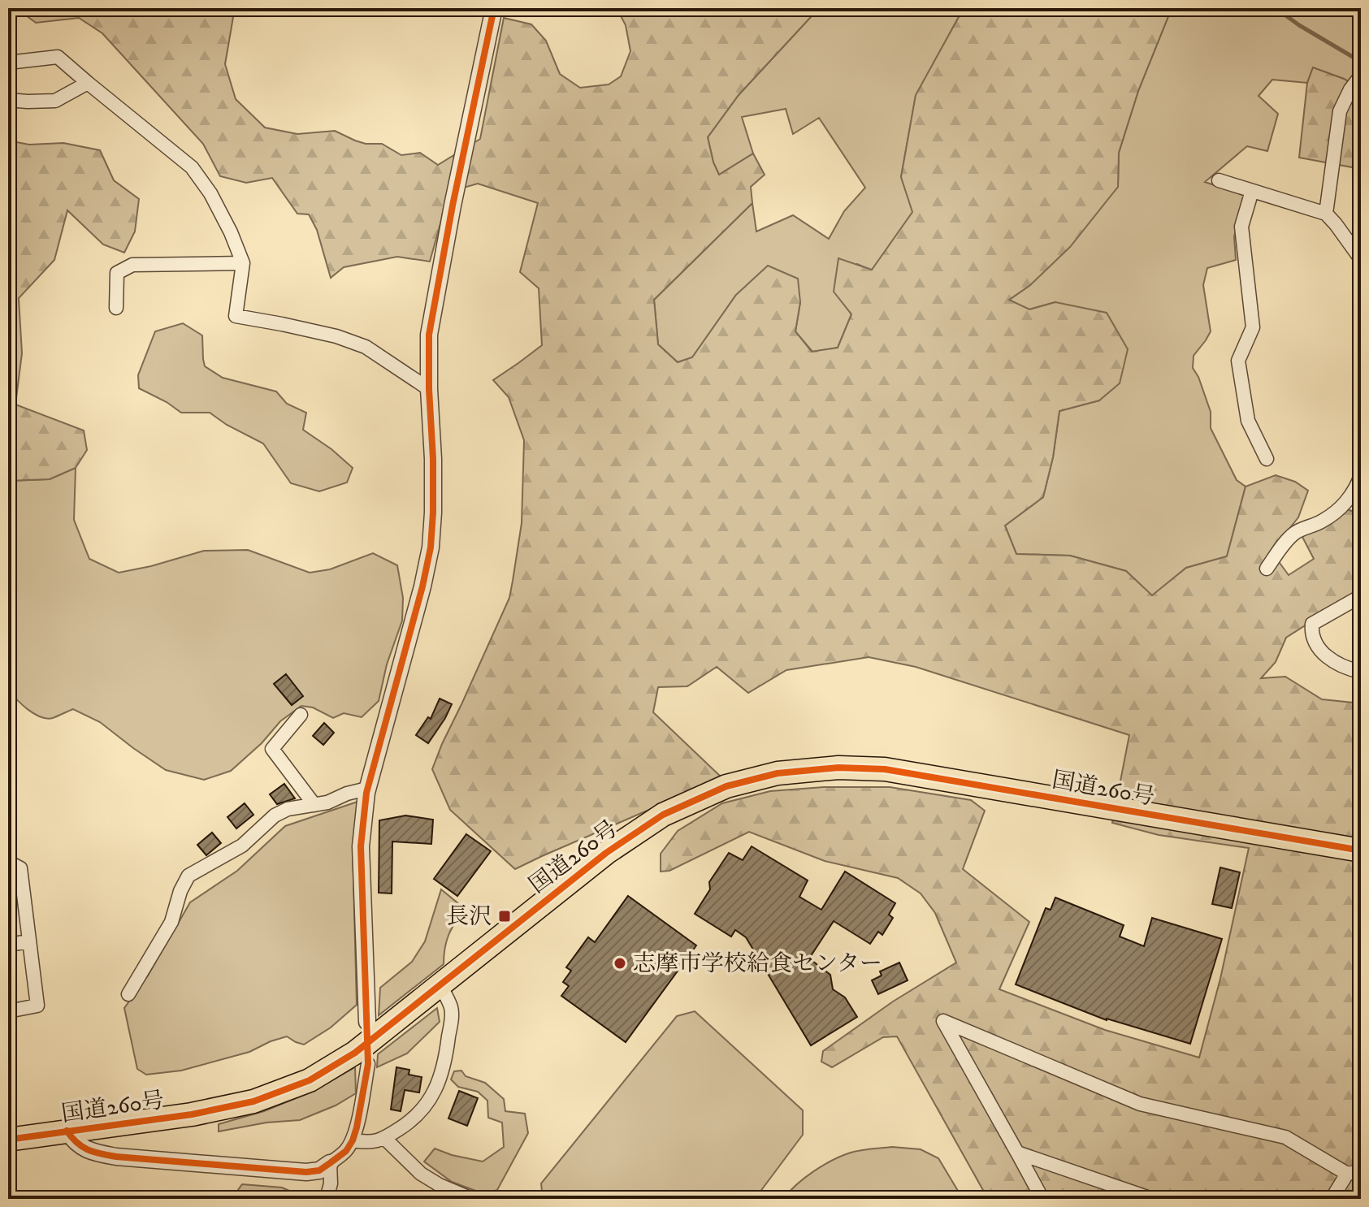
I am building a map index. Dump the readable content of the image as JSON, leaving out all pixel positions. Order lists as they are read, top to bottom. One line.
{"streets":{"highway":["国道260号"]},"places":{"transit":["長沢"],"other":["志摩市学校給食センター"]}}
